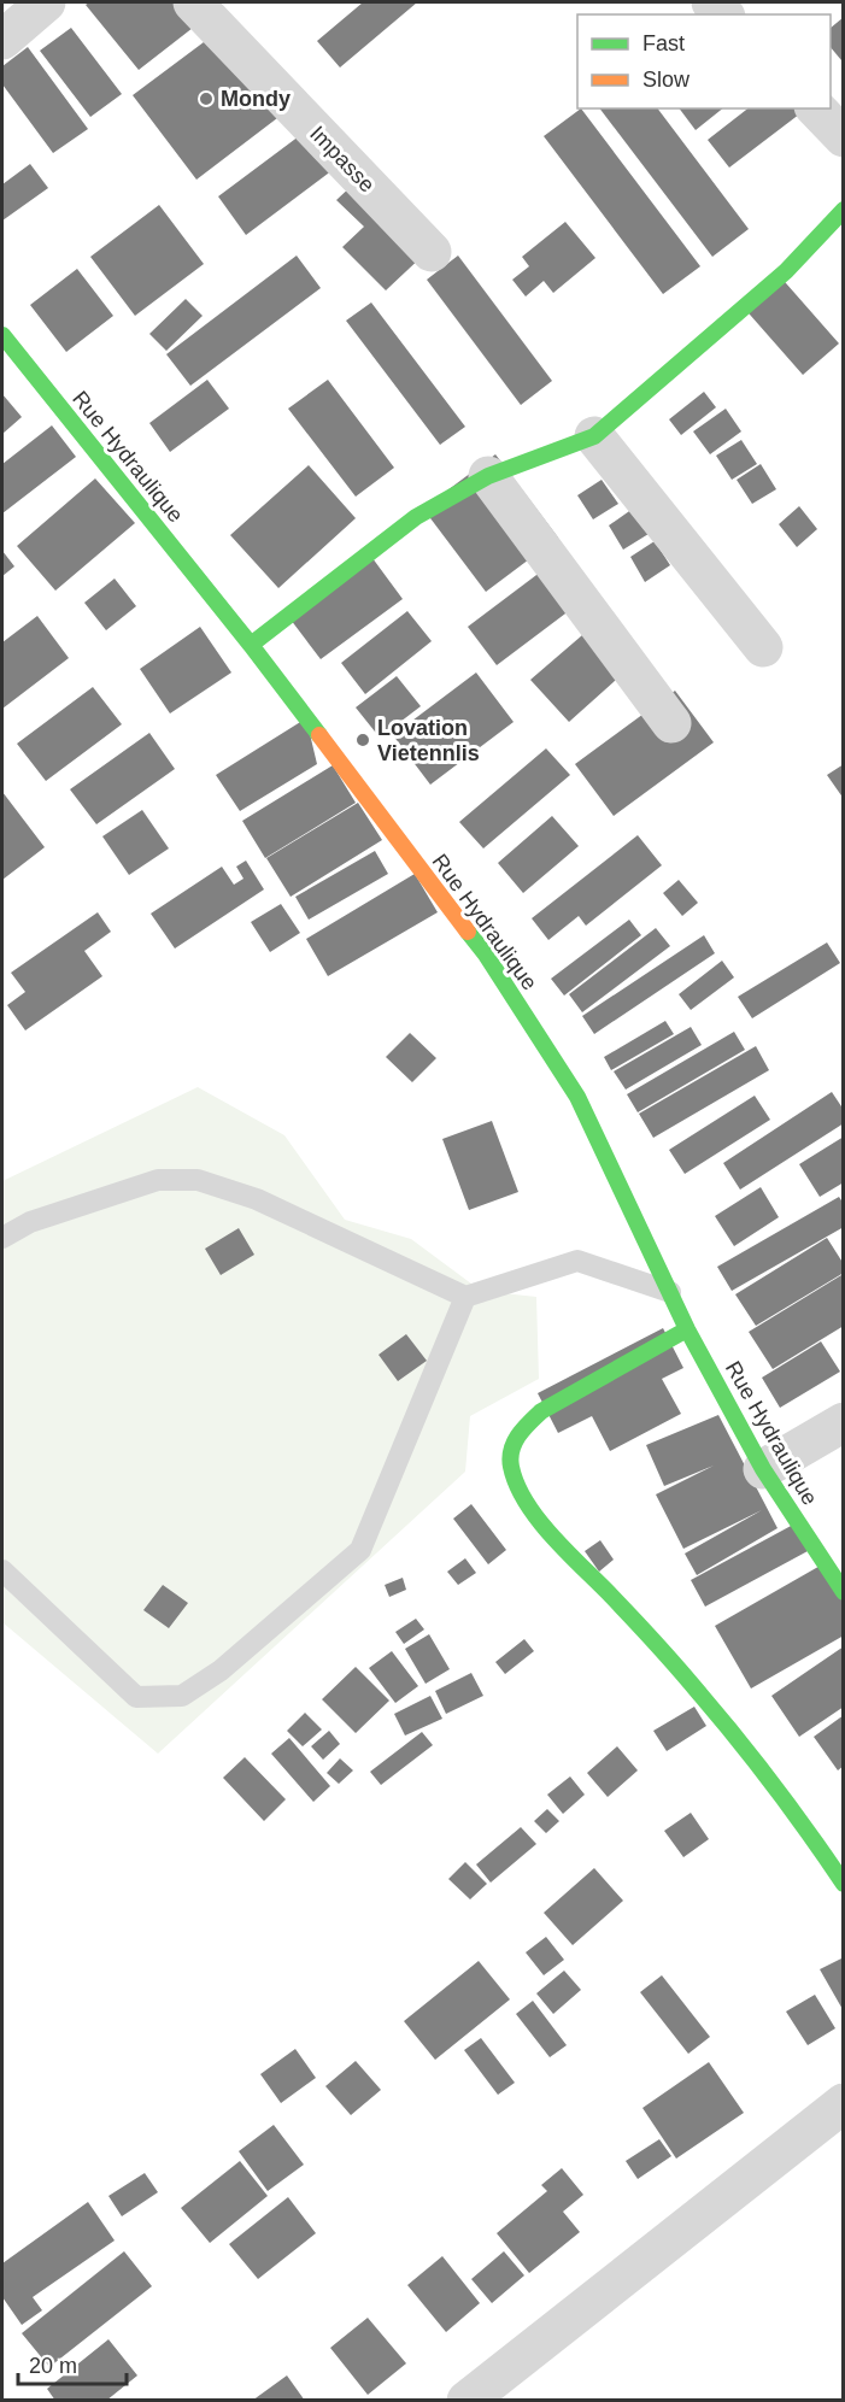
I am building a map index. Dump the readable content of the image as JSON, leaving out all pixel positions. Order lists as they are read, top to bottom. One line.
{"streets":{"street":["Impasse","Rue Hydraulique"]},"places":["Mondy","Lovation Vietennlis"],"legend":["Fast","Slow"],"scale_bar":"20 m"}
